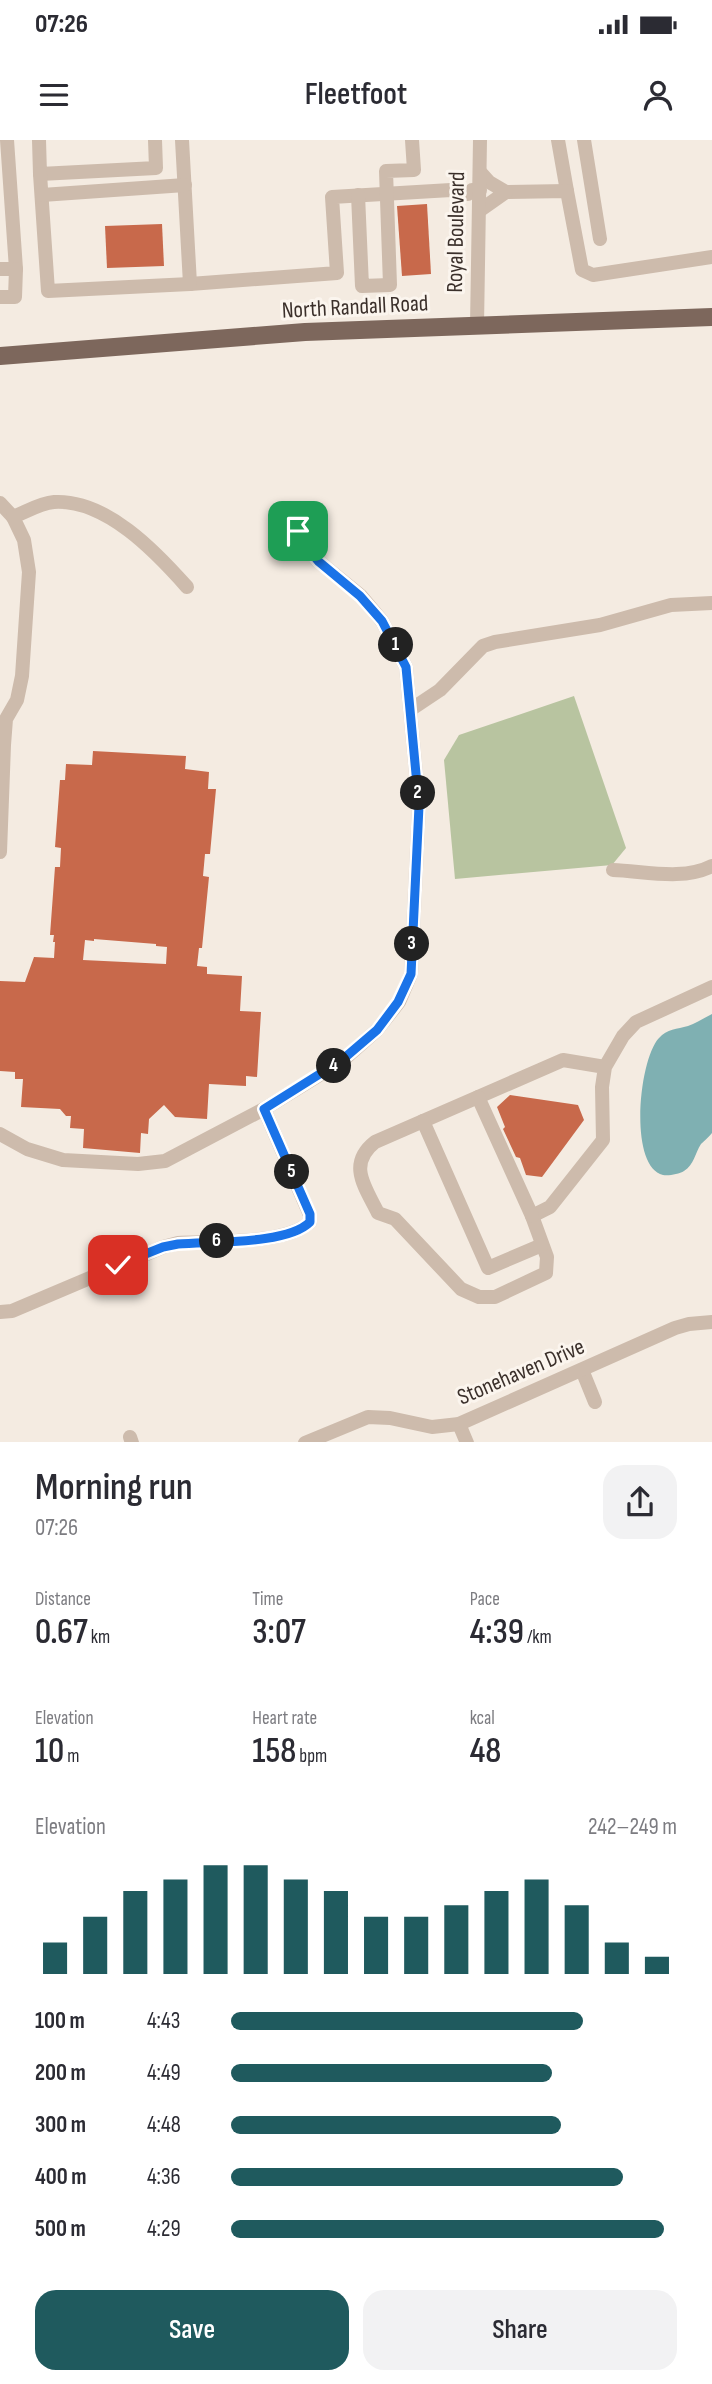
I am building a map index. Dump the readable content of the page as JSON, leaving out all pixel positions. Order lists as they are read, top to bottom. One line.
{"streets":{"main road":["North Randall Road"],"street":["Royal Boulevard","Stonehaven Drive"]},"crossings":[["Royal Boulevard","North Randall Road"]],"page":{"status":"07:26","header":"Fleetfoot","pins":["1","2","3","4","5","6"],"heading":["Morning run","07:26"],"stats":[["Distance","0.67 km"],["Time","3:07"],["Pace","4:39 /km"],["Elevation","10 m"],["Heart rate","158 bpm"],["kcal","48"]],"chart":["Elevation","242–249 m"],"list":[{"name":"100 m","note":"4:43"},{"name":"200 m","note":"4:49"},{"name":"300 m","note":"4:48"},{"name":"400 m","note":"4:36"},{"name":"500 m","note":"4:29"}],"buttons":["Save","Share"]}}
